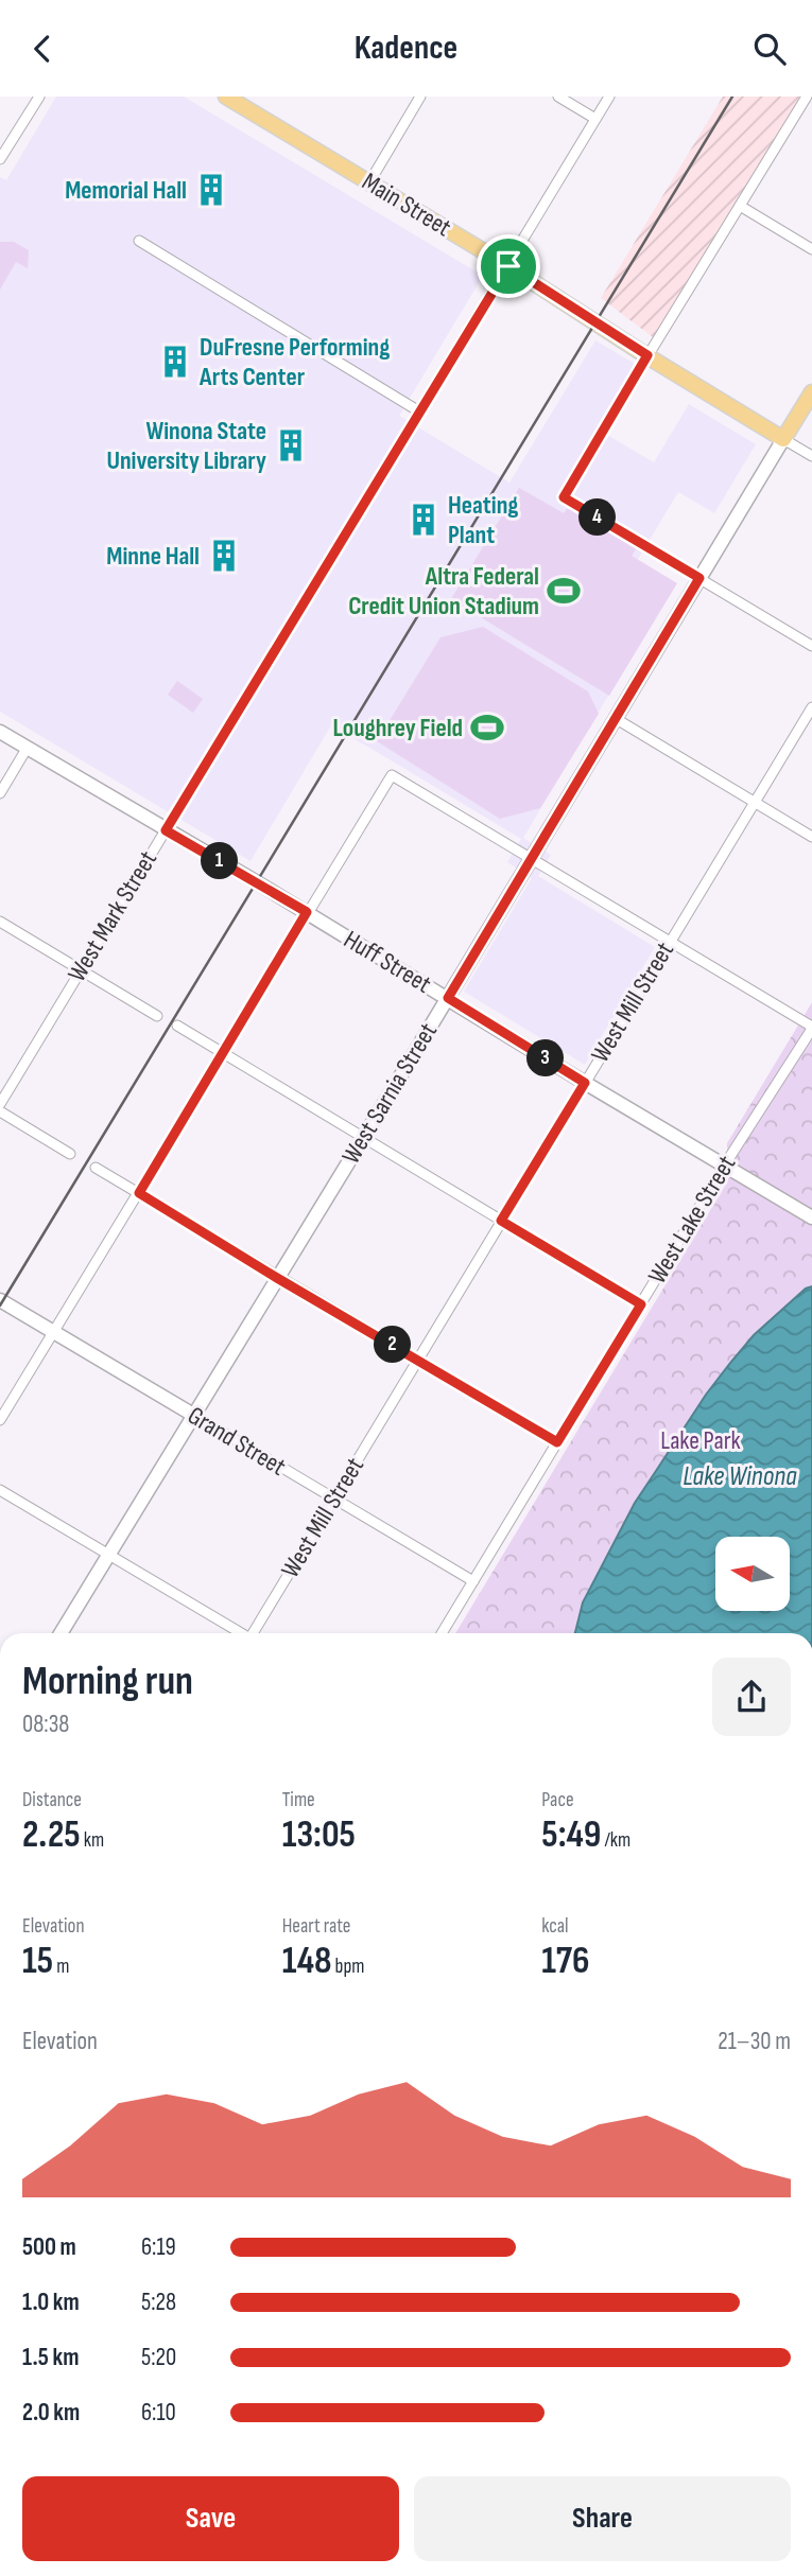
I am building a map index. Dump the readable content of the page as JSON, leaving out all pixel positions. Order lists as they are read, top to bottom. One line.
{"streets":{"main road":["Main Street","West Sarnia Street"],"street":["West Mark Street","Huff Street","West Mill Street","West Lake Street","Grand Street"]},"crossings":[["Main Street","West Mark Street"],["Main Street","West Sarnia Street"],["West Mark Street","Huff Street"],["Huff Street","West Mill Street"],["Huff Street","West Sarnia Street"],["Huff Street","West Lake Street"],["West Mill Street","Grand Street"],["West Sarnia Street","Grand Street"],["West Lake Street","Grand Street"]],"water":["Lake Winona"],"parks":["Lake Park"],"places":{"building":["Memorial Hall","DuFresne Performing Arts Center","Winona State University Library","Heating Plant","Minne Hall"],"sports":["Altra Federal Credit Union Stadium","Loughrey Field"]},"north":"left","page":{"header":"Kadence","pins":["4","1","3","2"],"heading":["Morning run","08:38"],"stats":[["Distance","2.25 km"],["Time","13:05"],["Pace","5:49 /km"],["Elevation","15 m"],["Heart rate","148 bpm"],["kcal","176"]],"chart":["Elevation","21–30 m"],"list":[{"name":"500 m","note":"6:19"},{"name":"1.0 km","note":"5:28"},{"name":"1.5 km","note":"5:20"},{"name":"2.0 km","note":"6:10"}],"buttons":["Save","Share"]}}
